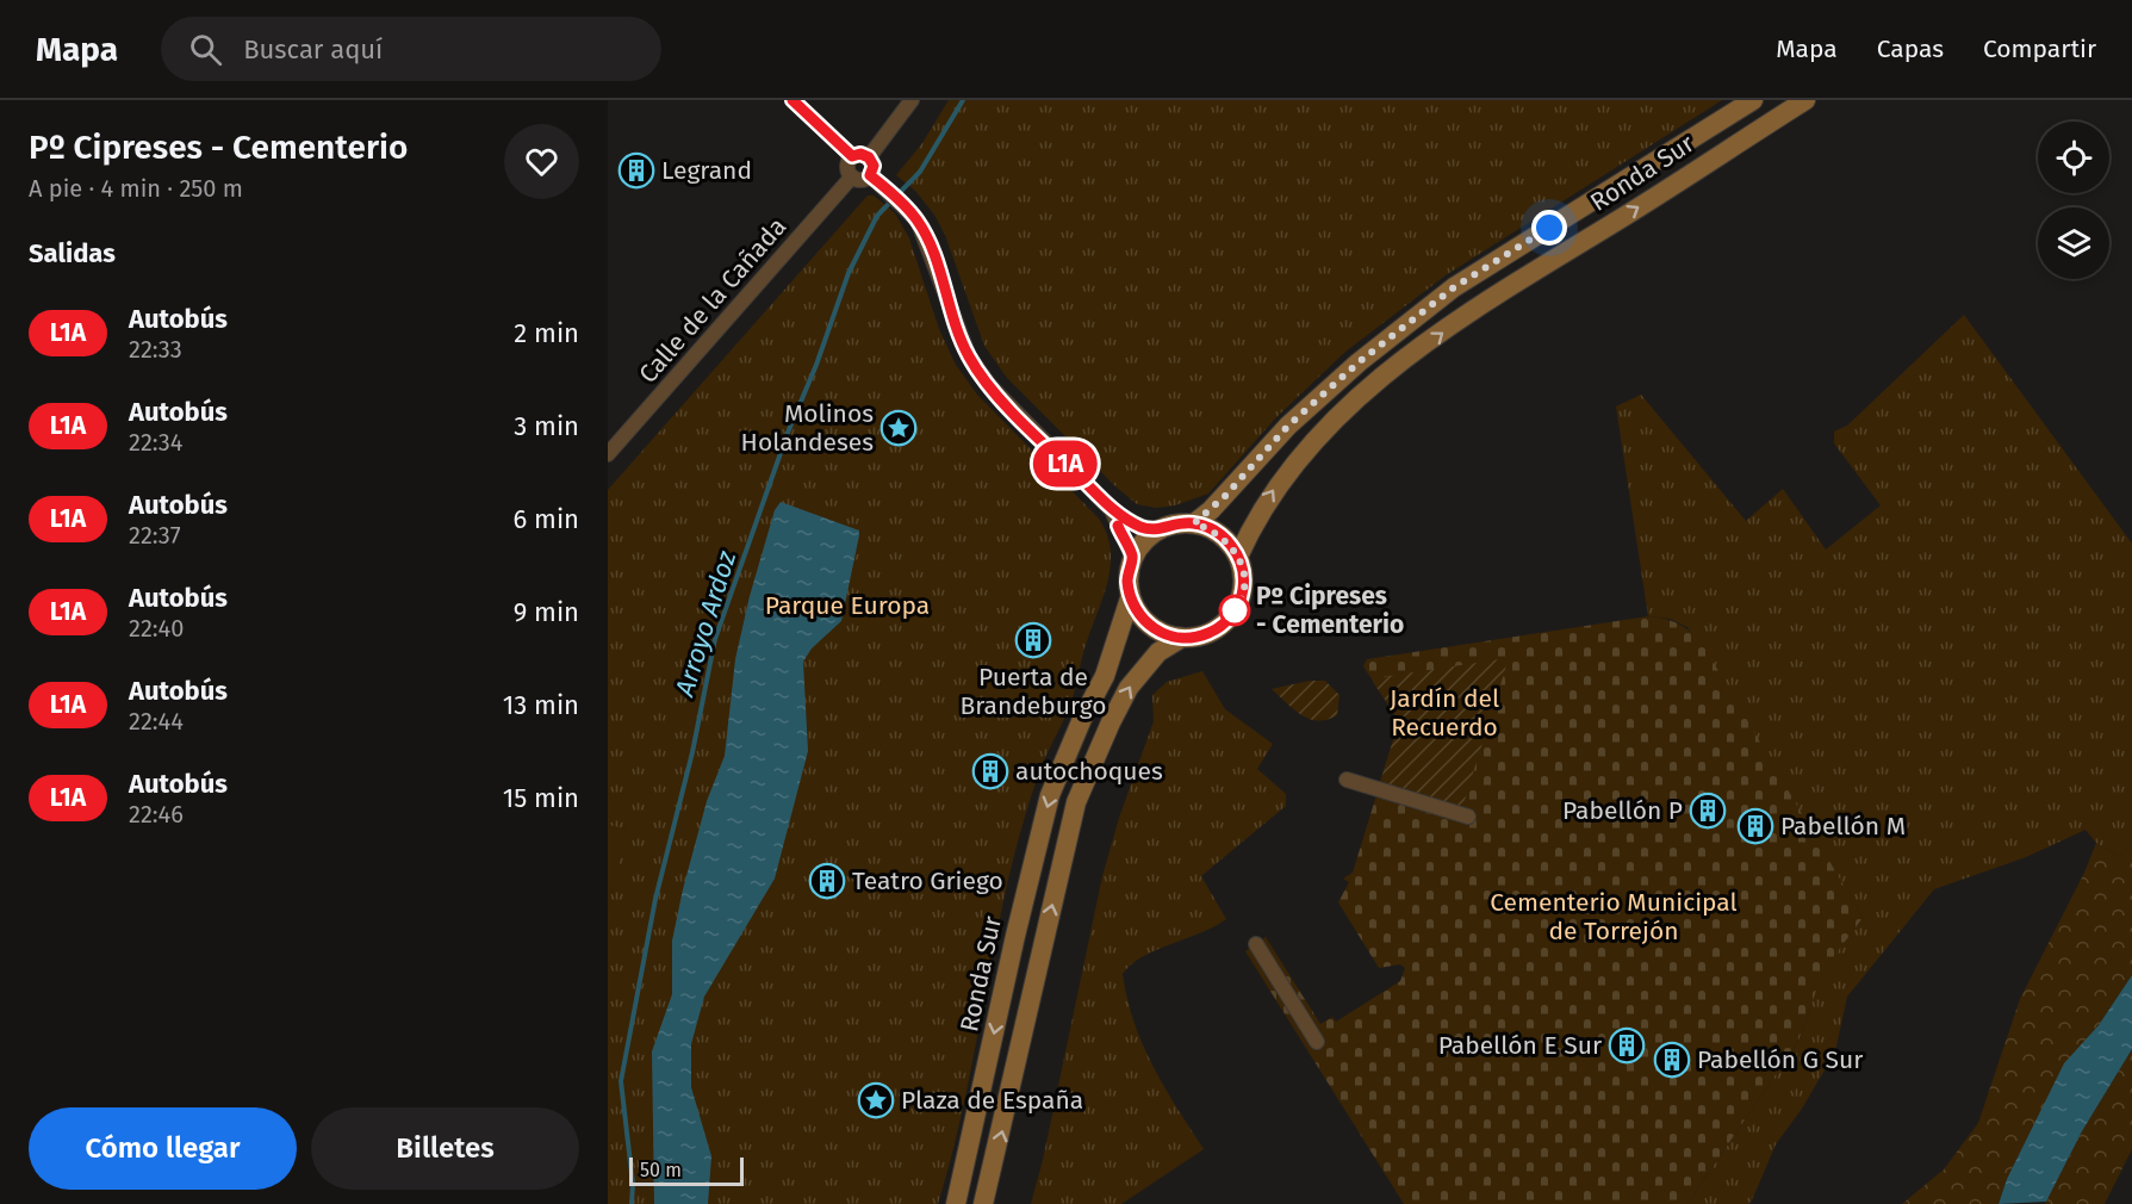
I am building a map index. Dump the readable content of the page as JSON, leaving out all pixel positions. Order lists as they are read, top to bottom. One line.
{"streets":{"main road":["Ronda Sur"],"street":["Calle de la Cañada"]},"water":["Arroyo Ardoz"],"parks":["Parque Europa","Jardín del Recuerdo","Cementerio Municipal de Torrejón"],"places":{"building":["Legrand","Puerta de Brandeburgo","autochoques","Pabellón P","Pabellón M","Teatro Griego","Pabellón E Sur","Pabellón G Sur"],"place":["Molinos Holandeses","Plaza de España"],"other":["Pº Cipreses - Cementerio"]},"lines":["bus line L1A"],"scale_bar":"50 m","page":{"header":"Mapa","search":"Buscar aquí","nav":["Mapa","Capas","Compartir"],"heading":[["Pº Cipreses - Cementerio","A pie · 4 min · 250 m"],"Salidas"],"on_map":"L1A","list":[{"mark":"L1A","name":"Autobús","note":"22:33","value":"2 min"},{"mark":"L1A","name":"Autobús","note":"22:34","value":"3 min"},{"mark":"L1A","name":"Autobús","note":"22:37","value":"6 min"},{"mark":"L1A","name":"Autobús","note":"22:40","value":"9 min"},{"mark":"L1A","name":"Autobús","note":"22:44","value":"13 min"},{"mark":"L1A","name":"Autobús","note":"22:46","value":"15 min"}],"buttons":["Cómo llegar","Billetes"],"scale":"50 m"}}
